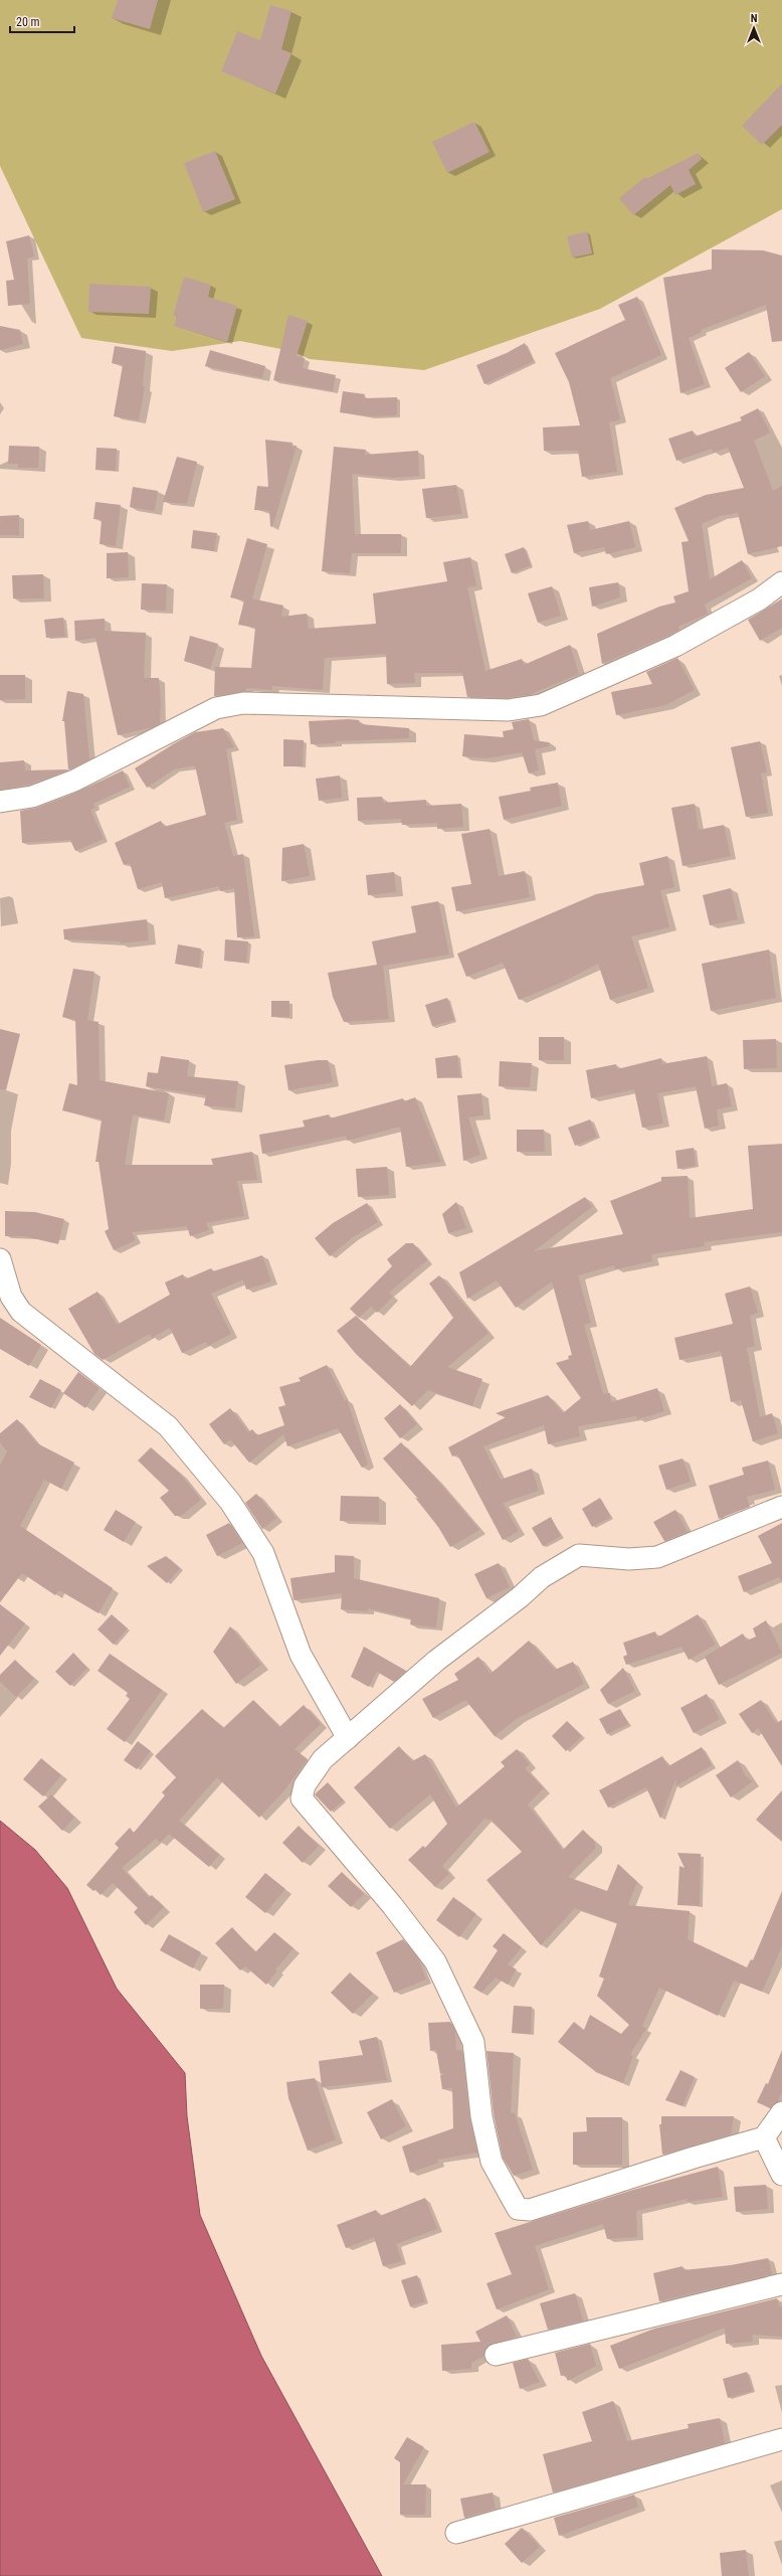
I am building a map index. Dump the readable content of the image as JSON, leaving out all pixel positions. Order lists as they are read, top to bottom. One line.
{"scale_bar":"20 m","north":"top"}
